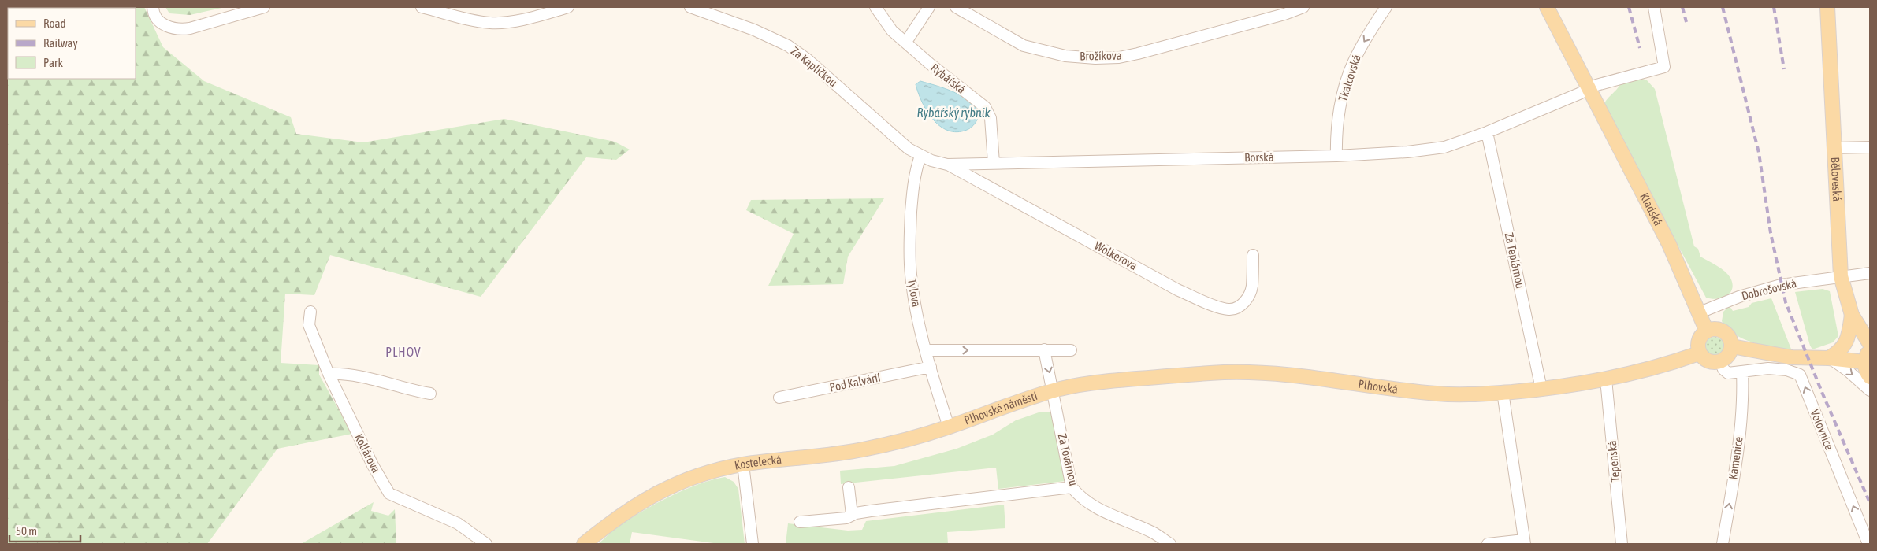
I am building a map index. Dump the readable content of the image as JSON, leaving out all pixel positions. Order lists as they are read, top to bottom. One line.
{"streets":{"main road":["Běloveská","Kladská","Plhovská","Plhovské náměstí","Kostelecká"],"street":["Brožíkova","Za Kapličkou","Tkalcovská","Rybářská","Borská","Wolkerova","Za Teplárnou","Dobrošovská","Tylova","Pod Kalvárií","Volovnice","Kollárova","Kamenice","Za Továrnou","Tepenská"]},"crossings":[["Za Kapličkou","Borská"],["Za Kapličkou","Tylova"],["Tkalcovská","Borská"],["Rybářská","Borská"],["Borská","Kladská"],["Borská","Wolkerova"],["Borská","Za Teplárnou"],["Borská","Tylova"],["Běloveská","Dobrošovská"],["Kladská","Dobrošovská"],["Kladská","Plhovská"],["Za Teplárnou","Plhovská"],["Tylova","Pod Kalvárií"],["Tylova","Plhovské náměstí"],["Tylova","Kostelecká"],["Plhovská","Plhovské náměstí"],["Plhovská","Za Továrnou"],["Plhovská","Tepenská"],["Plhovské náměstí","Za Továrnou"],["Plhovské náměstí","Kostelecká"],["Volovnice","Kamenice"]],"one_way":["Tkalcovská","Volovnice","Kamenice"],"districts":["PLHOV"],"water":["Rybářský rybník"],"legend":["Road","Railway","Park"],"scale_bar":"50 m"}
